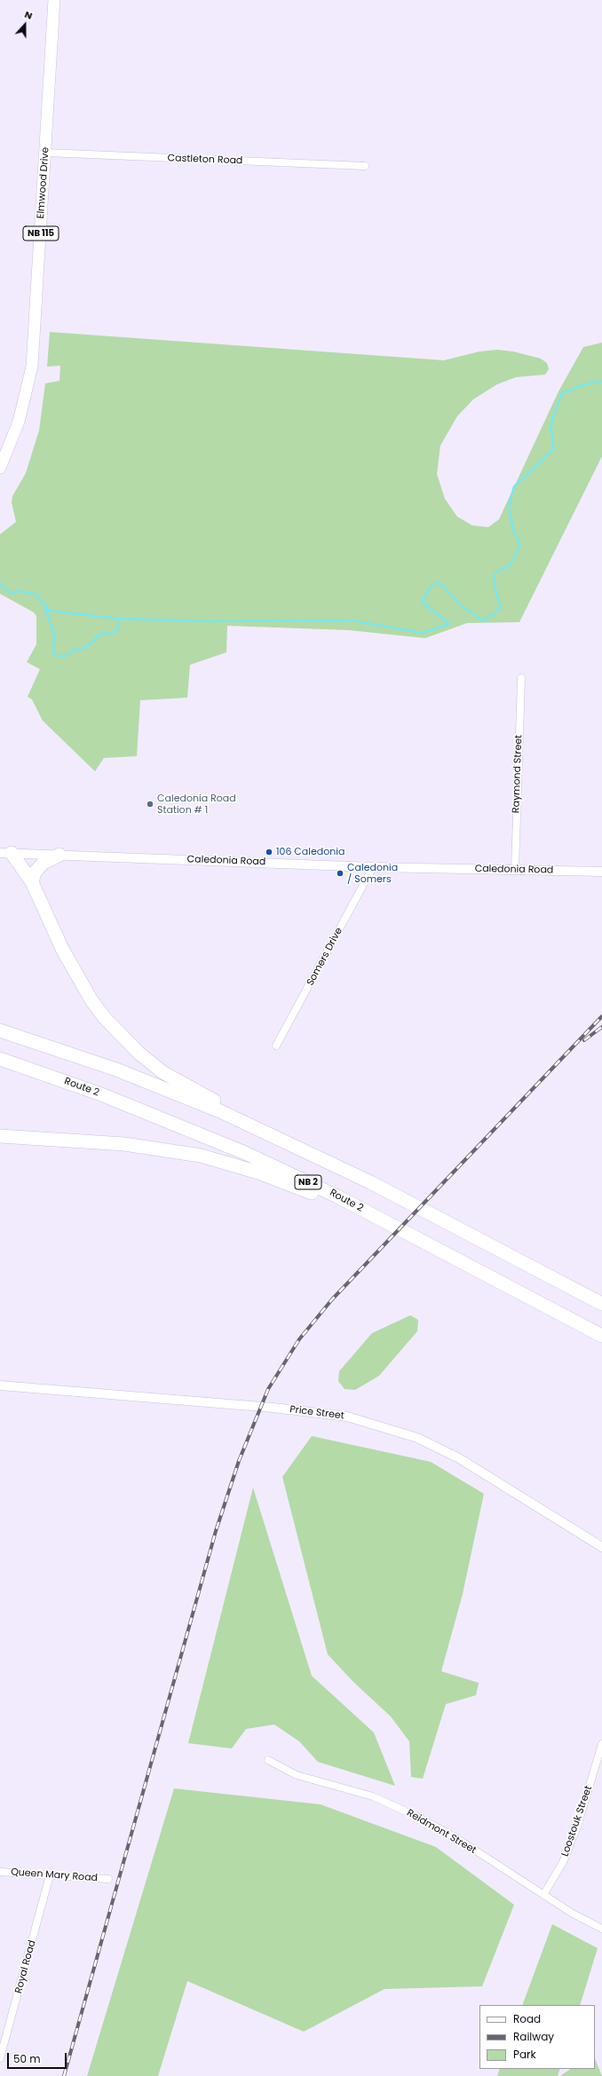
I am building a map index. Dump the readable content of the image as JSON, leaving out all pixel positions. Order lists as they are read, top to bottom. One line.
{"streets":{"highway":["Route 2","NB 2"],"main road":["Elmwood Drive","NB 115"],"street":["Castleton Road","Raymond Street","Caledonia Road","Somers Drive","Price Street","Loostouk Street","Reidmont Street","Queen Mary Road","Royal Road"]},"crossings":[["Castleton Road","Elmwood Drive"],["Raymond Street","Caledonia Road"],["Caledonia Road","Somers Drive"],["Loostouk Street","Reidmont Street"],["Queen Mary Road","Royal Road"]],"places":["Caledonia Road Station # 1","106 Caledonia","Caledonia / Somers"],"legend":["Road","Railway","Park"],"scale_bar":"50 m","north":"top"}
